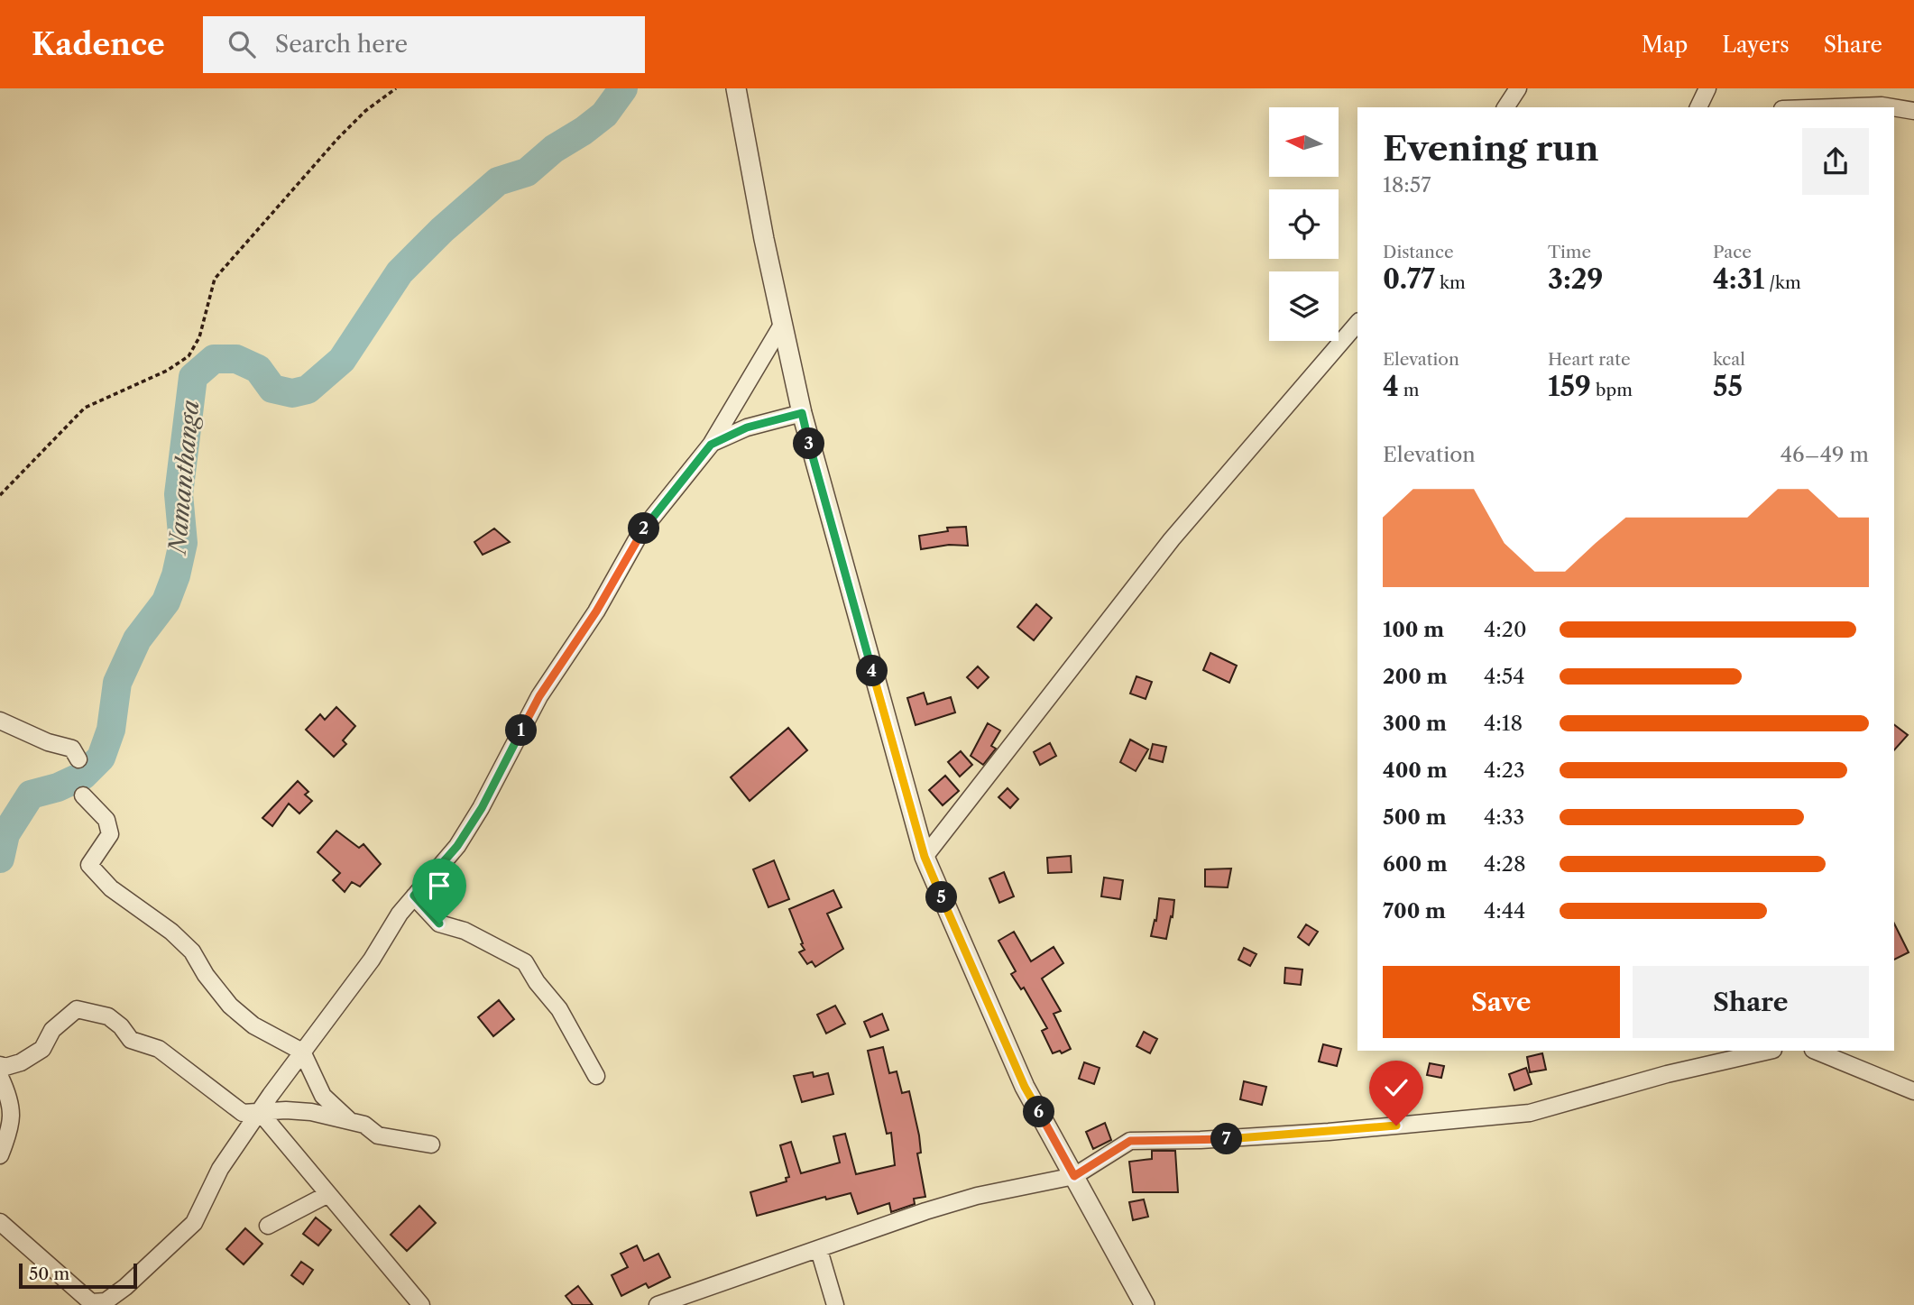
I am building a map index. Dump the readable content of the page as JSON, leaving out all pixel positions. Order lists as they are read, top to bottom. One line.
{"water":["Namanthanga"],"scale_bar":"50 m","north":"left","page":{"header":"Kadence","search":"Search here","nav":["Map","Layers","Share"],"heading":["Evening run","18:57"],"stats":[["Distance","0.77 km"],["Time","3:29"],["Pace","4:31 /km"],["Elevation","4 m"],["Heart rate","159 bpm"],["kcal","55"]],"pins":["3","2","4","1","5","6","7"],"chart":["Elevation","46–49 m"],"list":[{"name":"100 m","note":"4:20"},{"name":"200 m","note":"4:54"},{"name":"300 m","note":"4:18"},{"name":"400 m","note":"4:23"},{"name":"500 m","note":"4:33"},{"name":"600 m","note":"4:28"},{"name":"700 m","note":"4:44"}],"buttons":["Save","Share"],"scale":"50 m"}}
